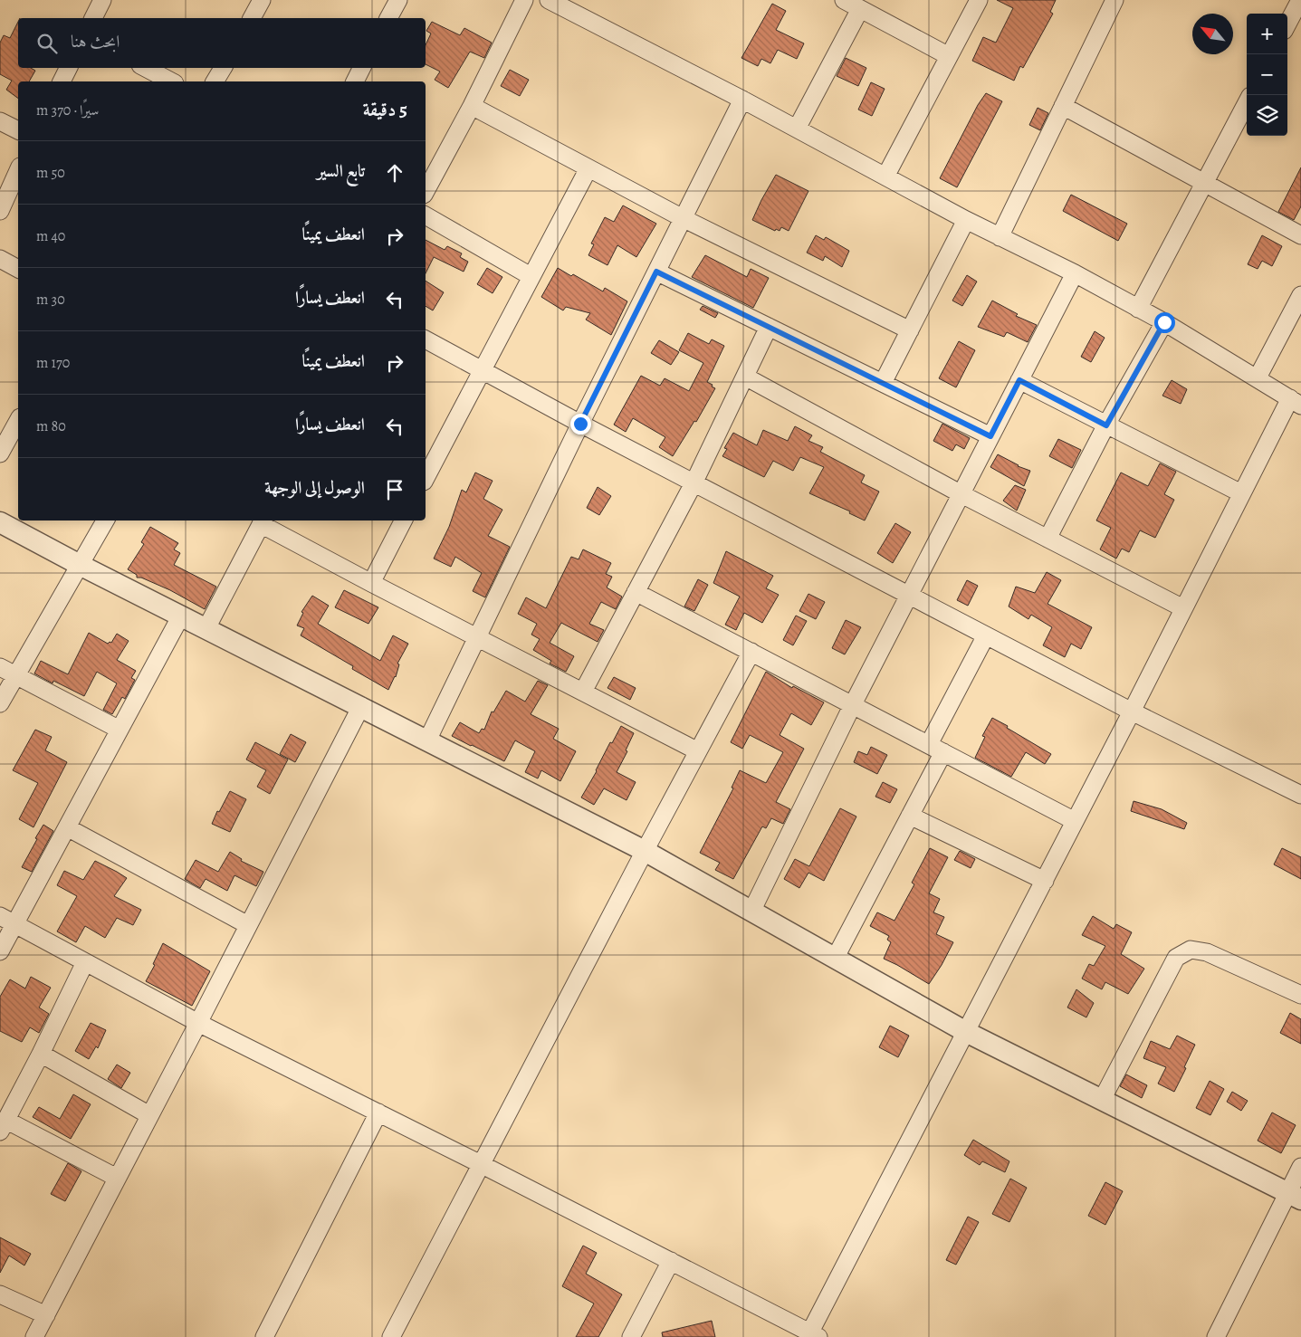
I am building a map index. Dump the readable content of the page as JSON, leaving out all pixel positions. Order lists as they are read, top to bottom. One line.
{"north":"top left","page":{"map_buttons":["+","−"],"search":"ابحث هنا","heading":["5 دقيقة","سيرًا · 370 m"],"list":[["تابع السير","50 m"],["انعطف يمينًا","40 m"],["انعطف يسارًا","30 m"],["انعطف يمينًا","170 m"],["انعطف يسارًا","80 m"],"الوصول إلى الوجهة"]}}
